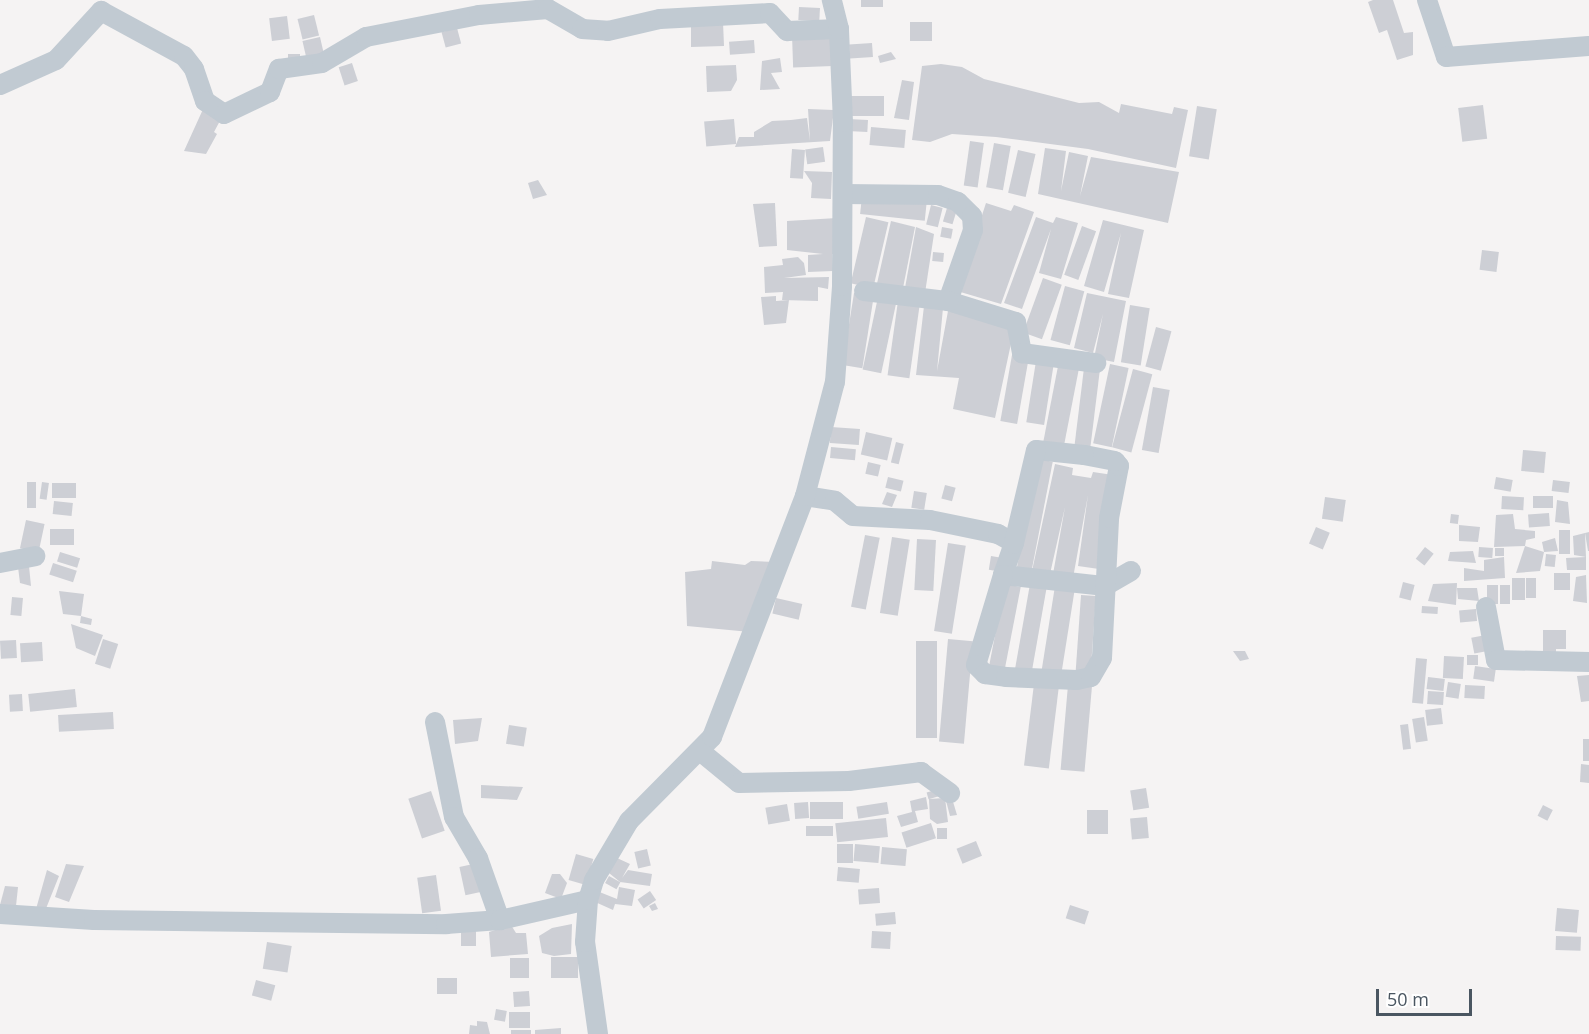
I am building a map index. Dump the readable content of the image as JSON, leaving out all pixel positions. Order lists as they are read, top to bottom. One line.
{"scale_bar":"50 m"}
